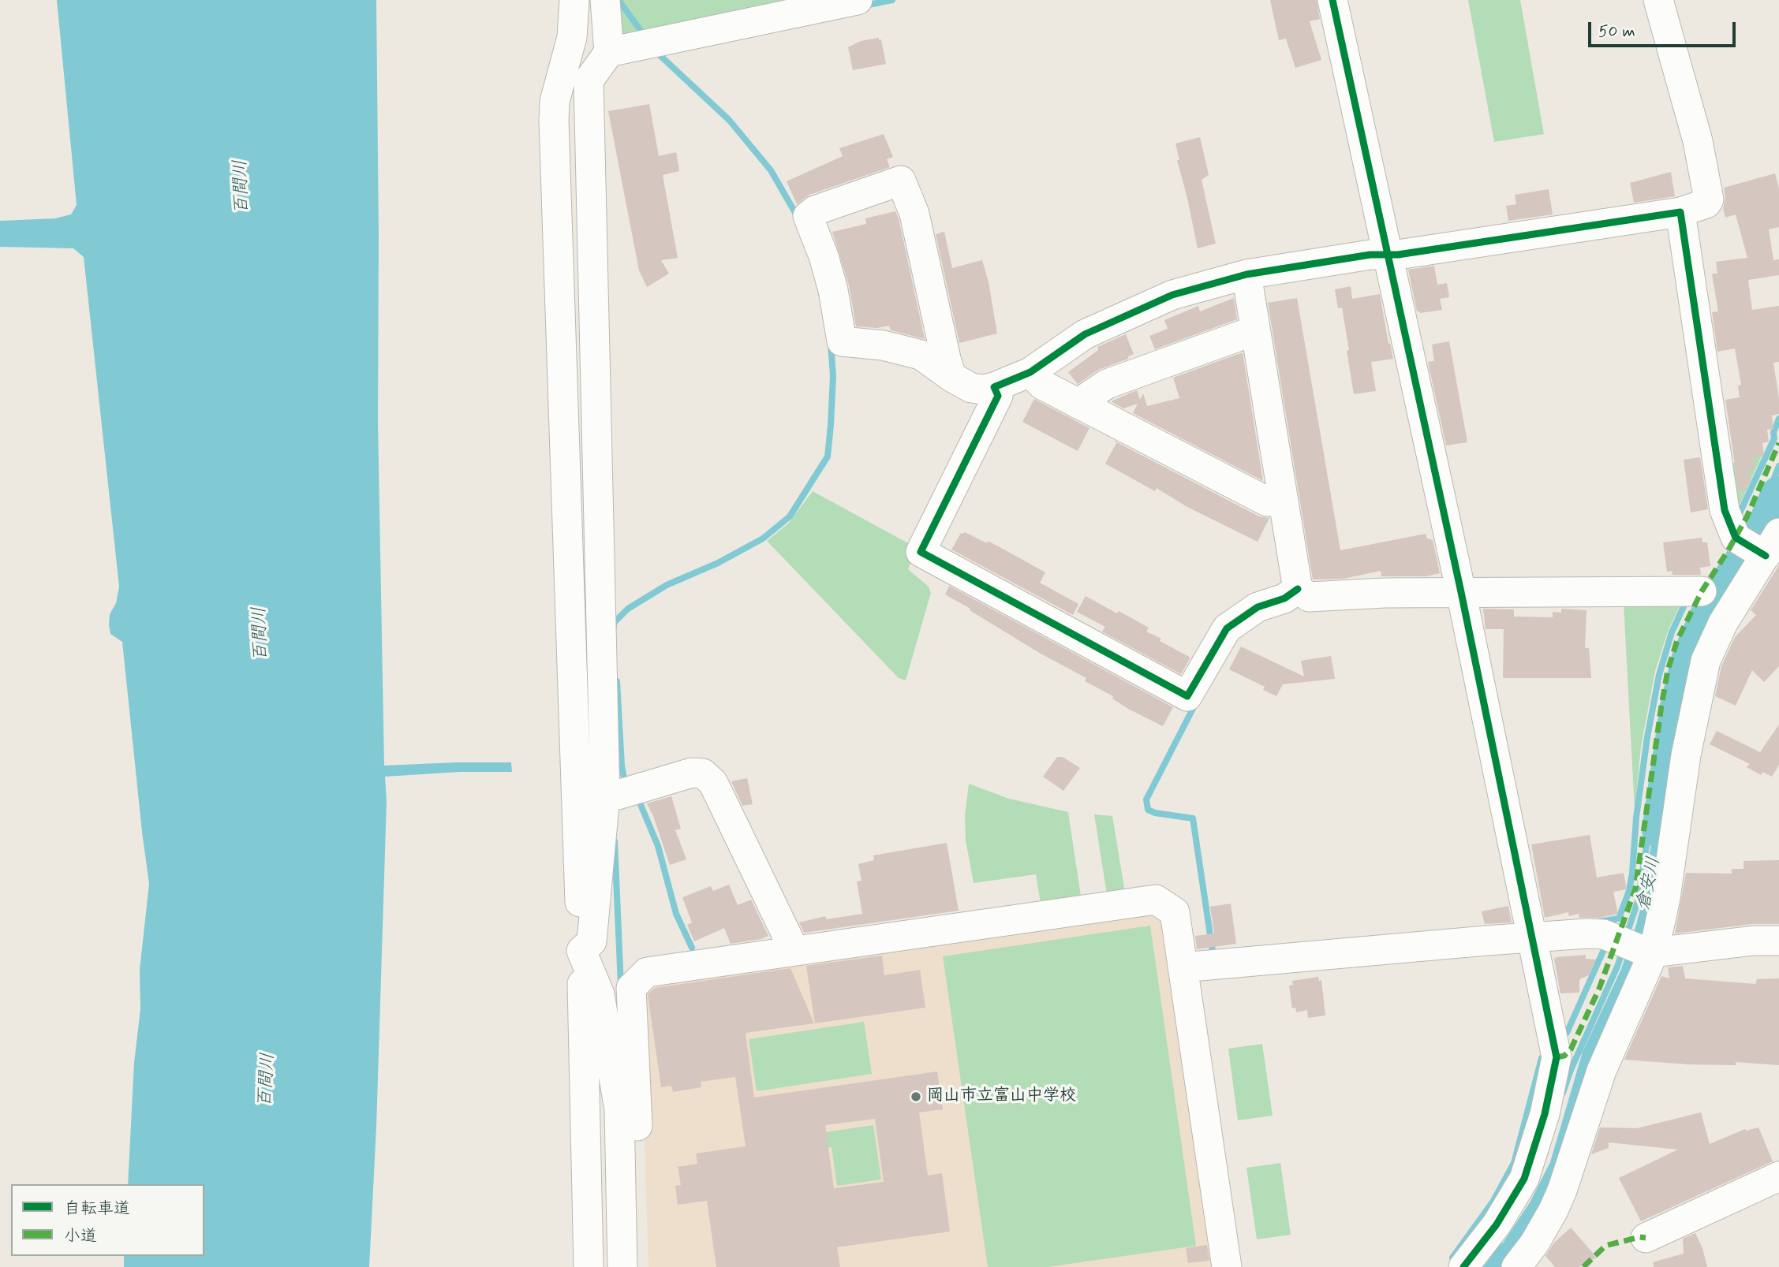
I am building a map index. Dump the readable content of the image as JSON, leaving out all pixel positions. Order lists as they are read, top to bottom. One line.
{"water":["百間川","倉安川"],"places":["岡山市立富山中学校"],"legend":["自転車道","小道"],"scale_bar":"50 m"}
